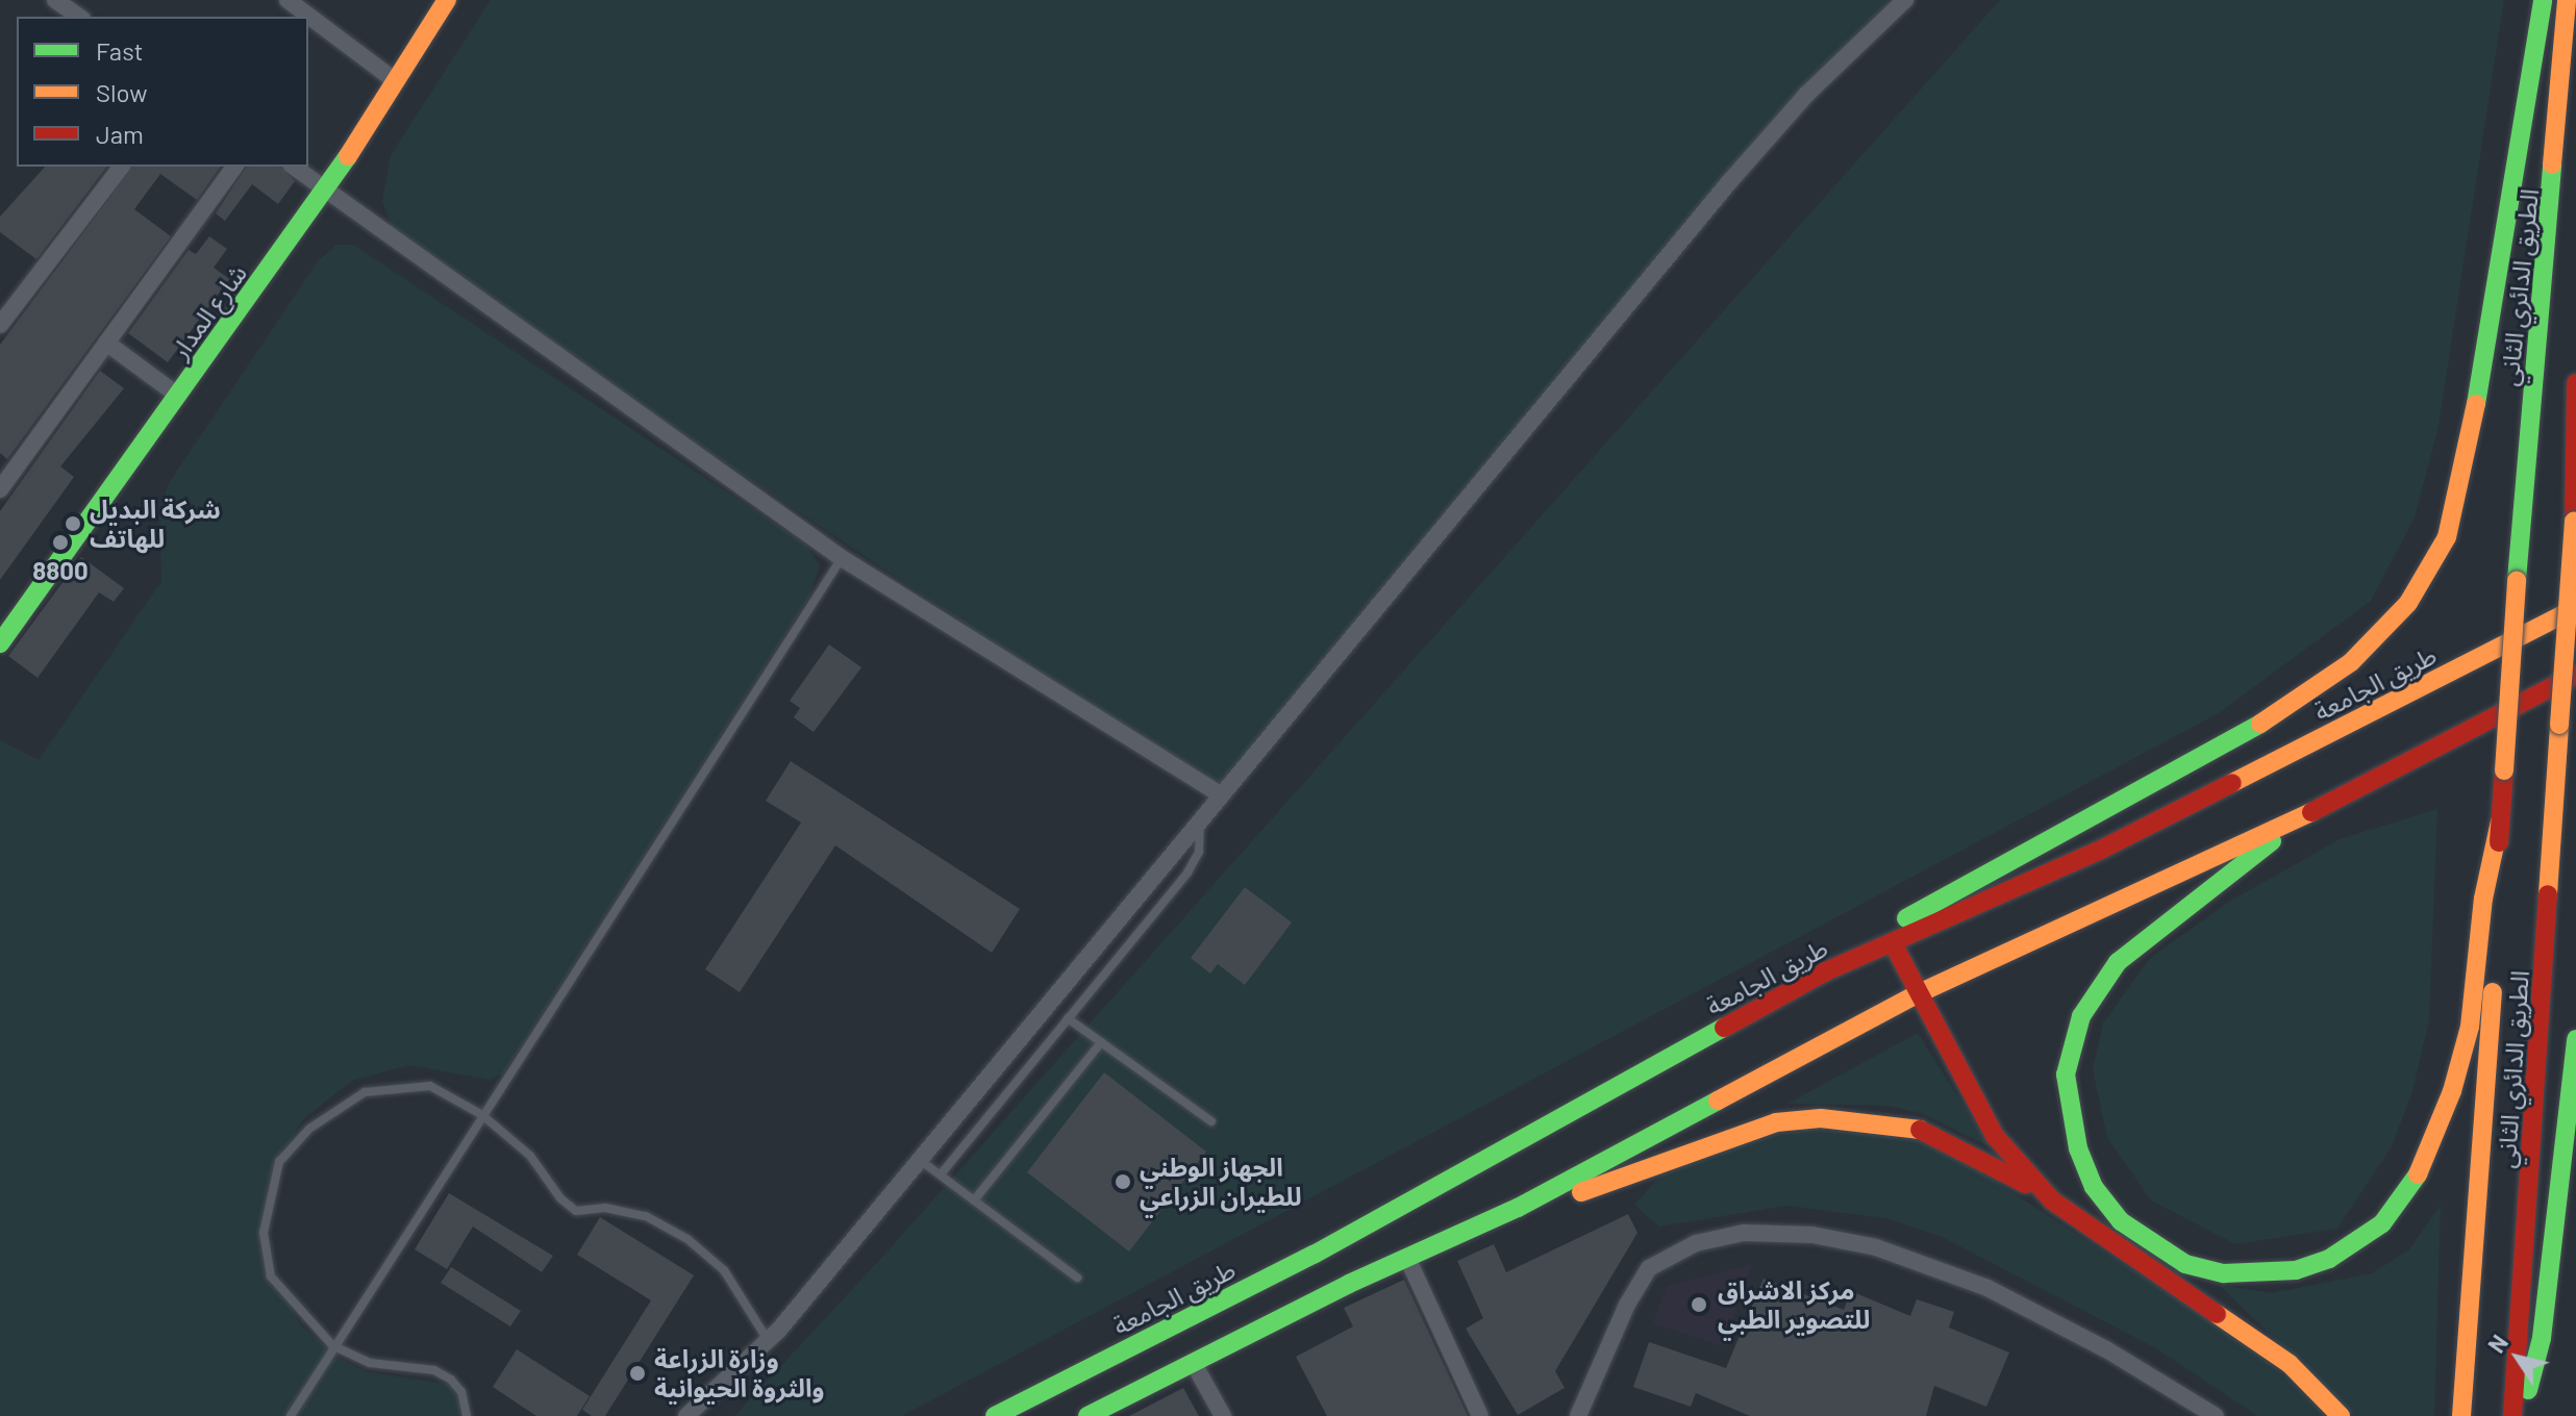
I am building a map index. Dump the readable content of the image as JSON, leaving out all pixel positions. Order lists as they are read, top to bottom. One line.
{"streets":{"main road":["الطريق الدائري الثاني","شارع المدار","طريق الجامعة"]},"places":["شركة البديل للهاتف","8800","الجهاز الوطني للطيران الزراعي","مركز الاشراق للتصوير الطبي","وزارة الزراعة والثروة الحيوانية"],"legend":["Fast","Slow","Jam"],"north":"top left"}
